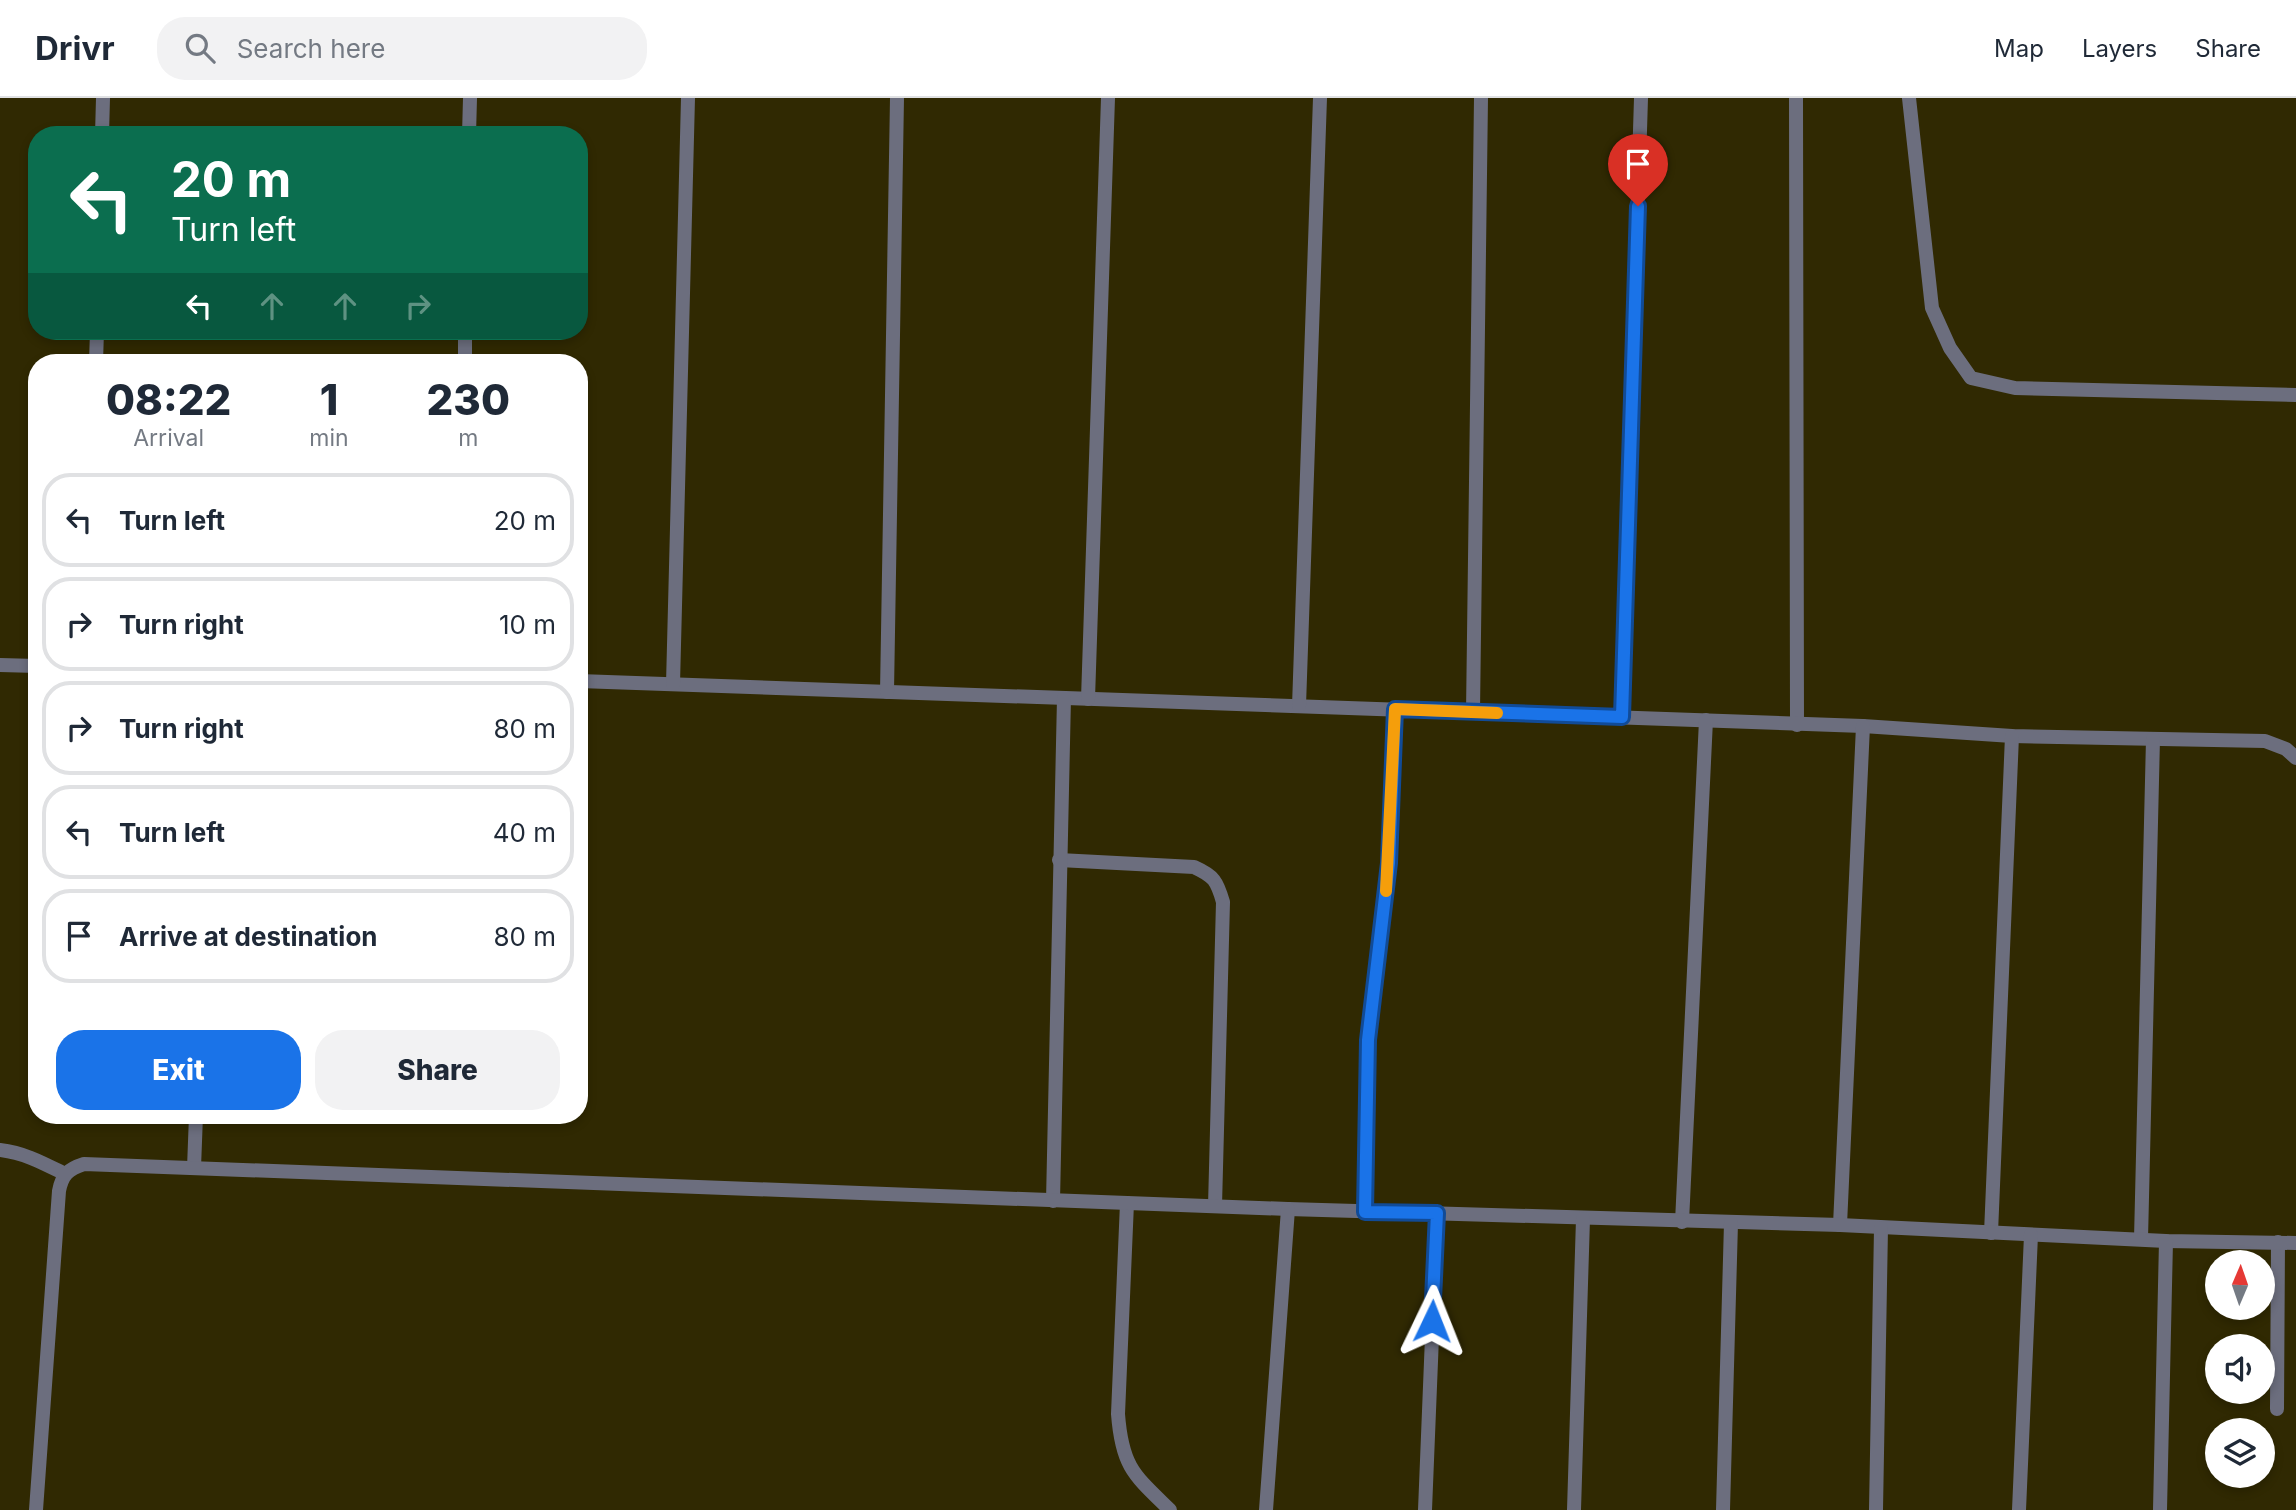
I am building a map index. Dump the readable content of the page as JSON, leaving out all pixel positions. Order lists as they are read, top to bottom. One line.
{"north":"top","page":{"header":"Drivr","search":"Search here","nav":["Map","Layers","Share"],"turn":["20 m","Turn left"],"eta":["08:22","Arrival","1","min","230","m"],"list":[{"name":"Turn left","value":"20 m"},{"name":"Turn right","value":"10 m"},{"name":"Turn right","value":"80 m"},{"name":"Turn left","value":"40 m"},{"name":"Arrive at destination","value":"80 m"}],"buttons":["Exit","Share"]}}
